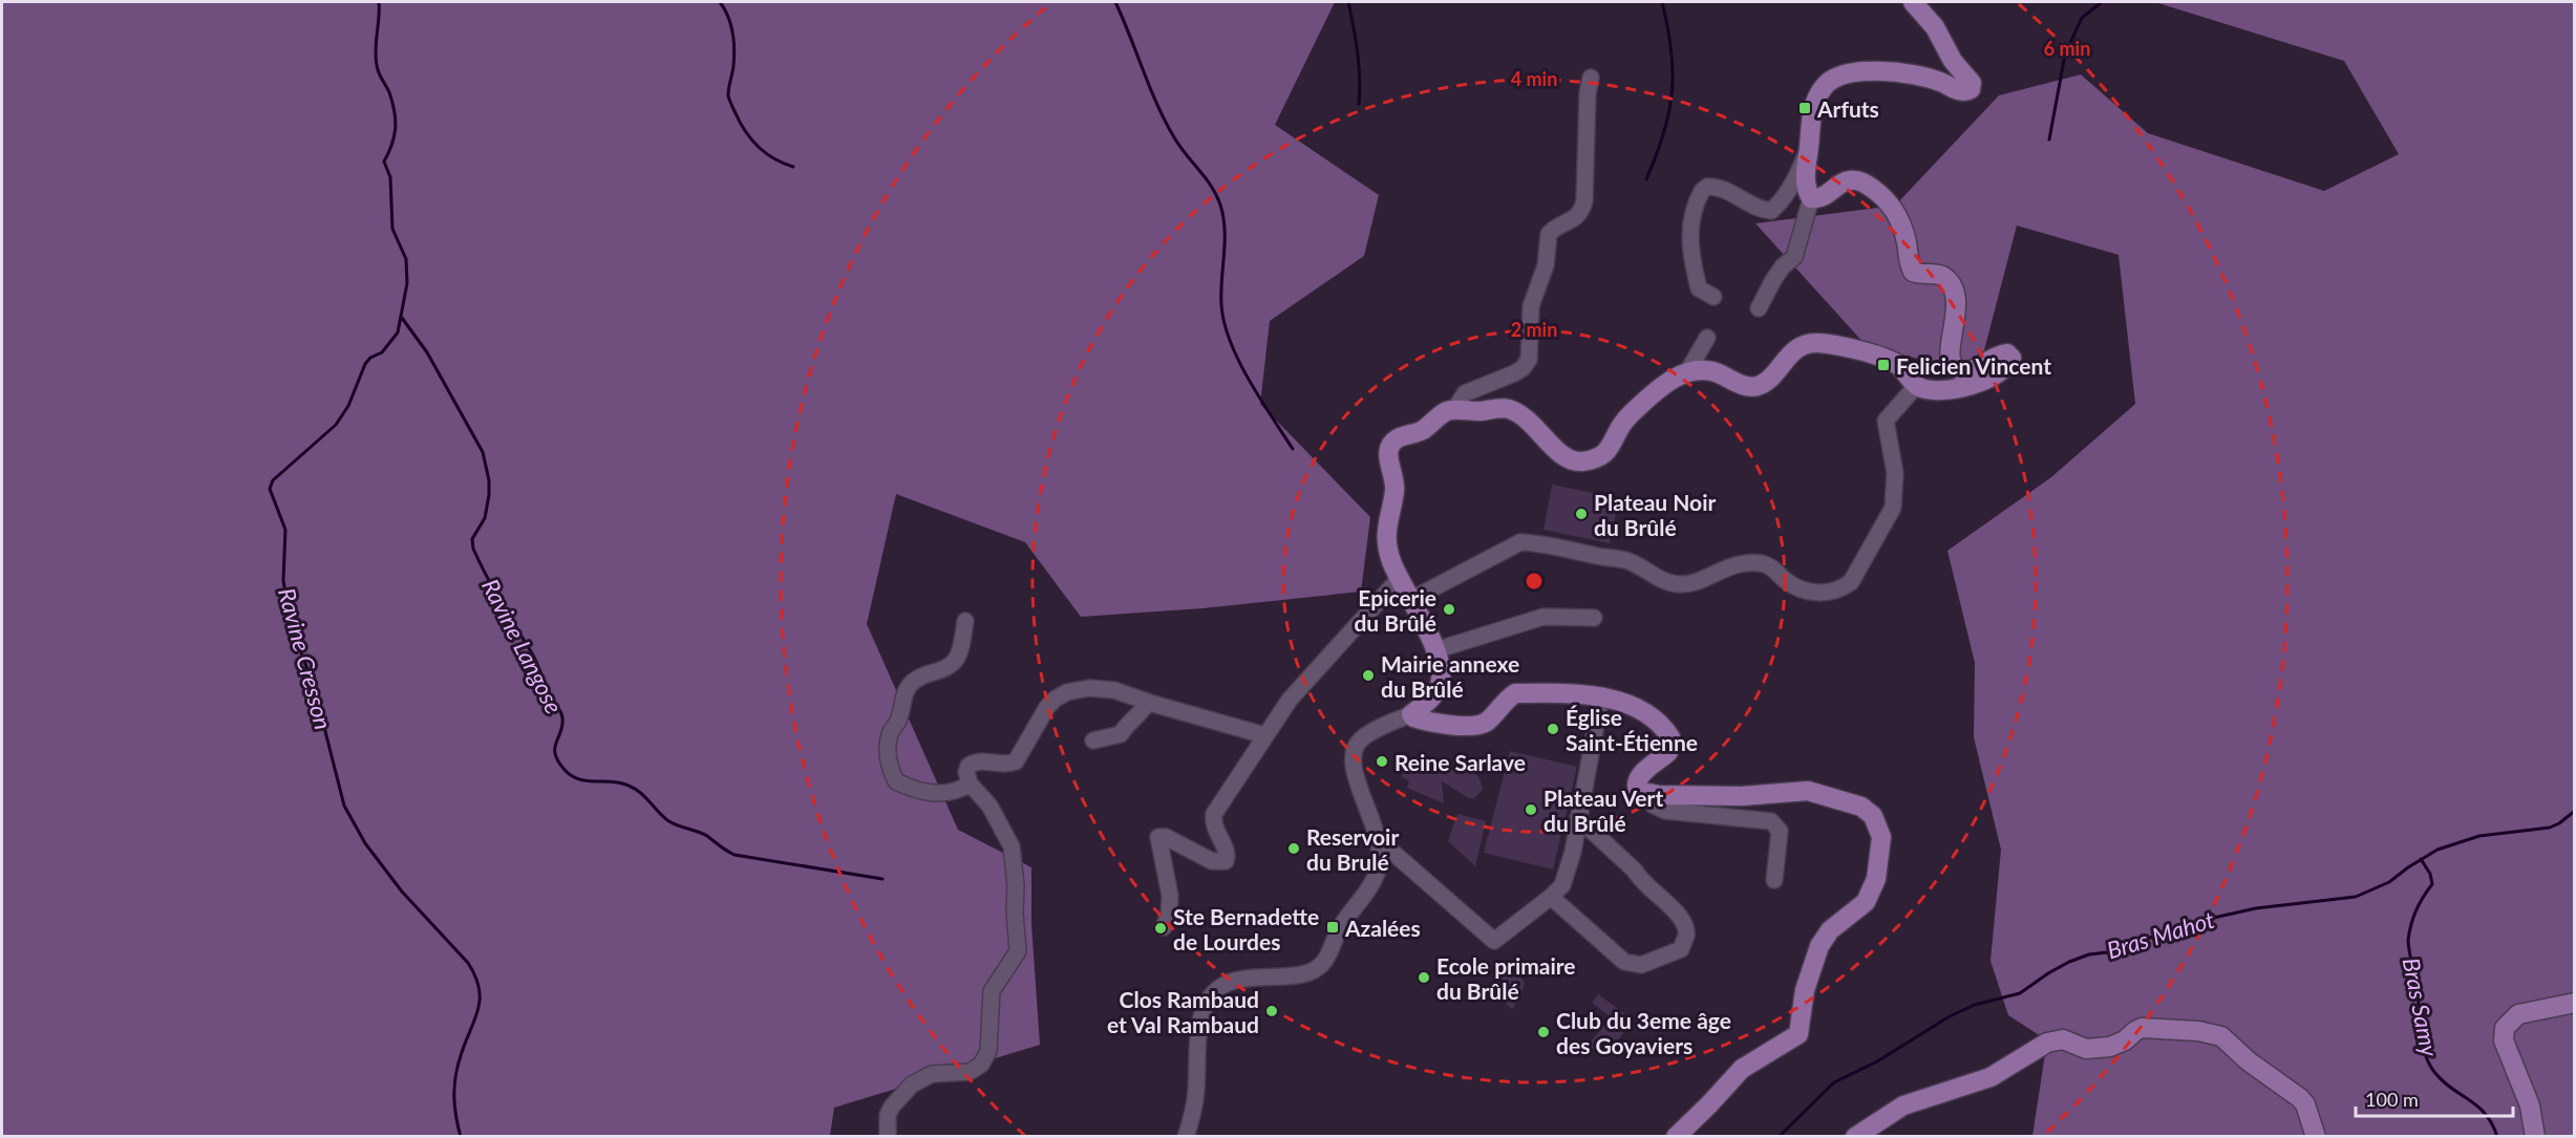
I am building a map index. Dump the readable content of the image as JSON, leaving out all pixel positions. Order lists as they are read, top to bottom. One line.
{"water":["Ravine Langose","Ravine Cresson","Bras Mahot","Bras Samy"],"places":{"transit":["Arfuts","Felicien Vincent","Azalées"],"other":["Plateau Noir du Brûlé","Epicerie du Brûlé","Mairie annexe du Brûlé","Église Saint-Étienne","Reine Sarlave","Plateau Vert du Brûlé","Reservoir du Brulé","Ste Bernadette de Lourdes","Ecole primaire du Brûlé","Clos Rambaud et Val Rambaud","Club du 3eme âge des Goyaviers"]},"scale_bar":"100 m","rings":["6 min","4 min","2 min"]}
